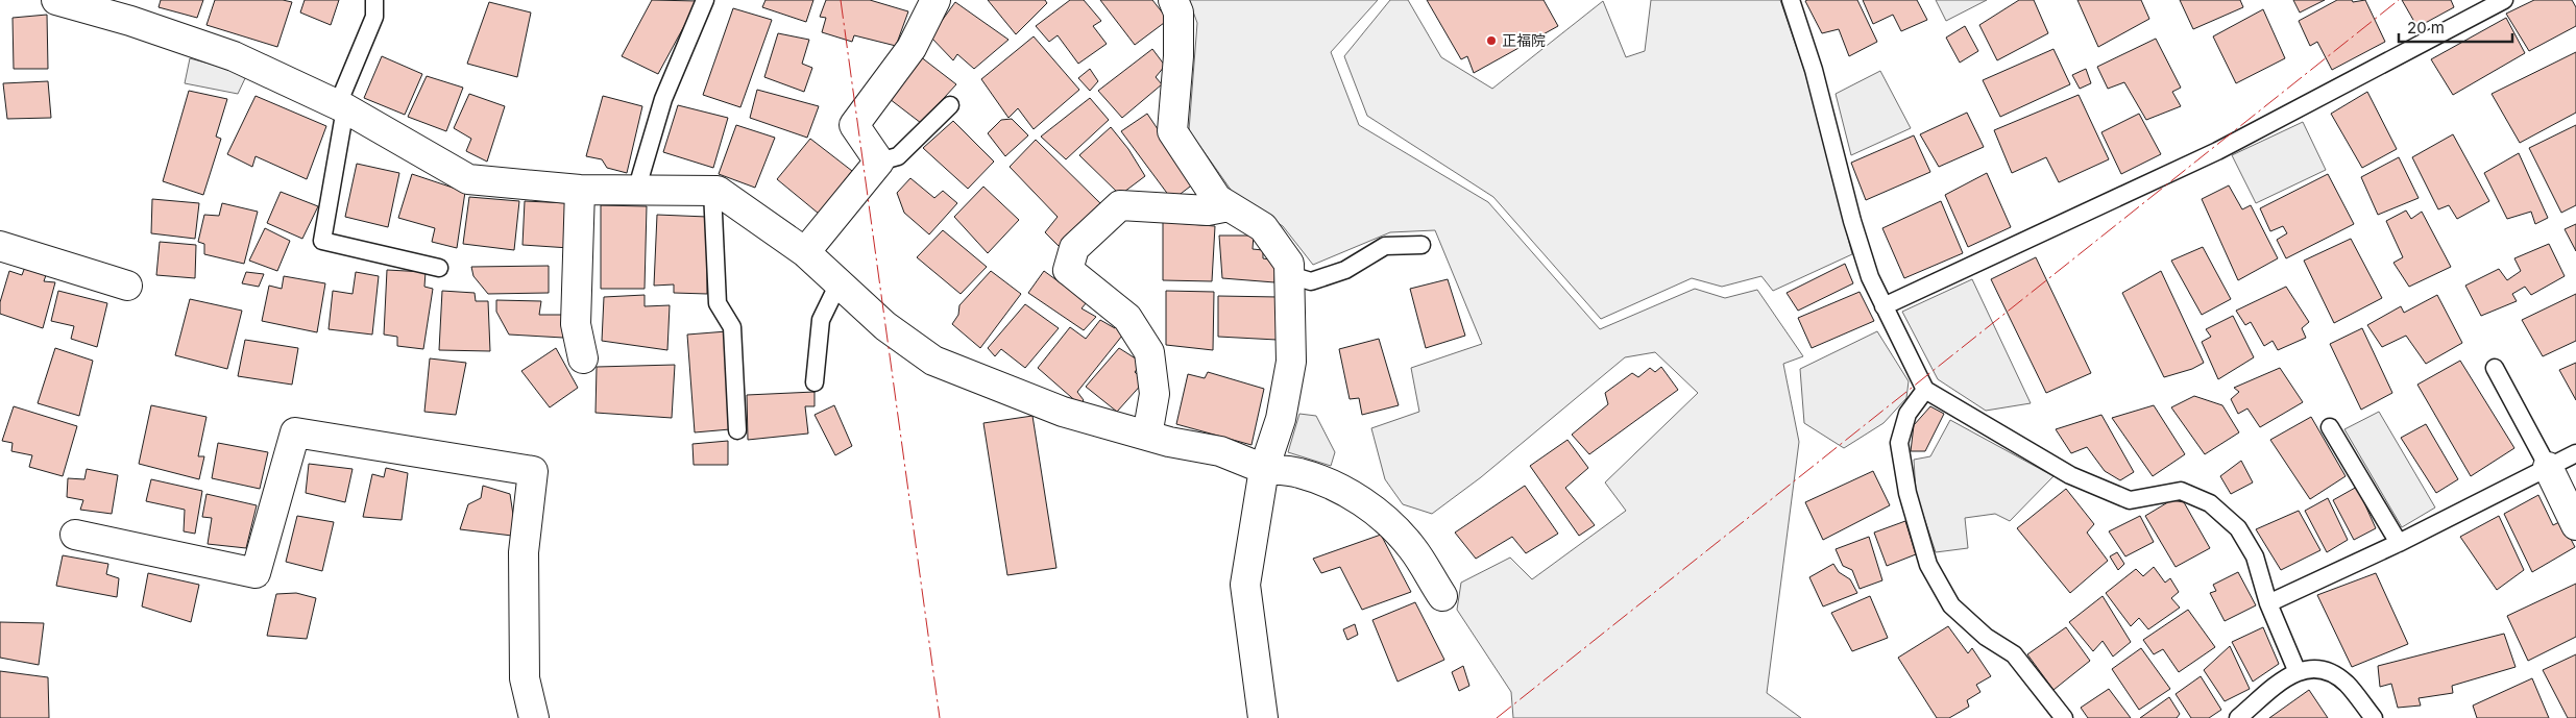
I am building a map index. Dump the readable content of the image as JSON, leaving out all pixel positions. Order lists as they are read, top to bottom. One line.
{"places":["正福院"],"scale_bar":"20 m"}
